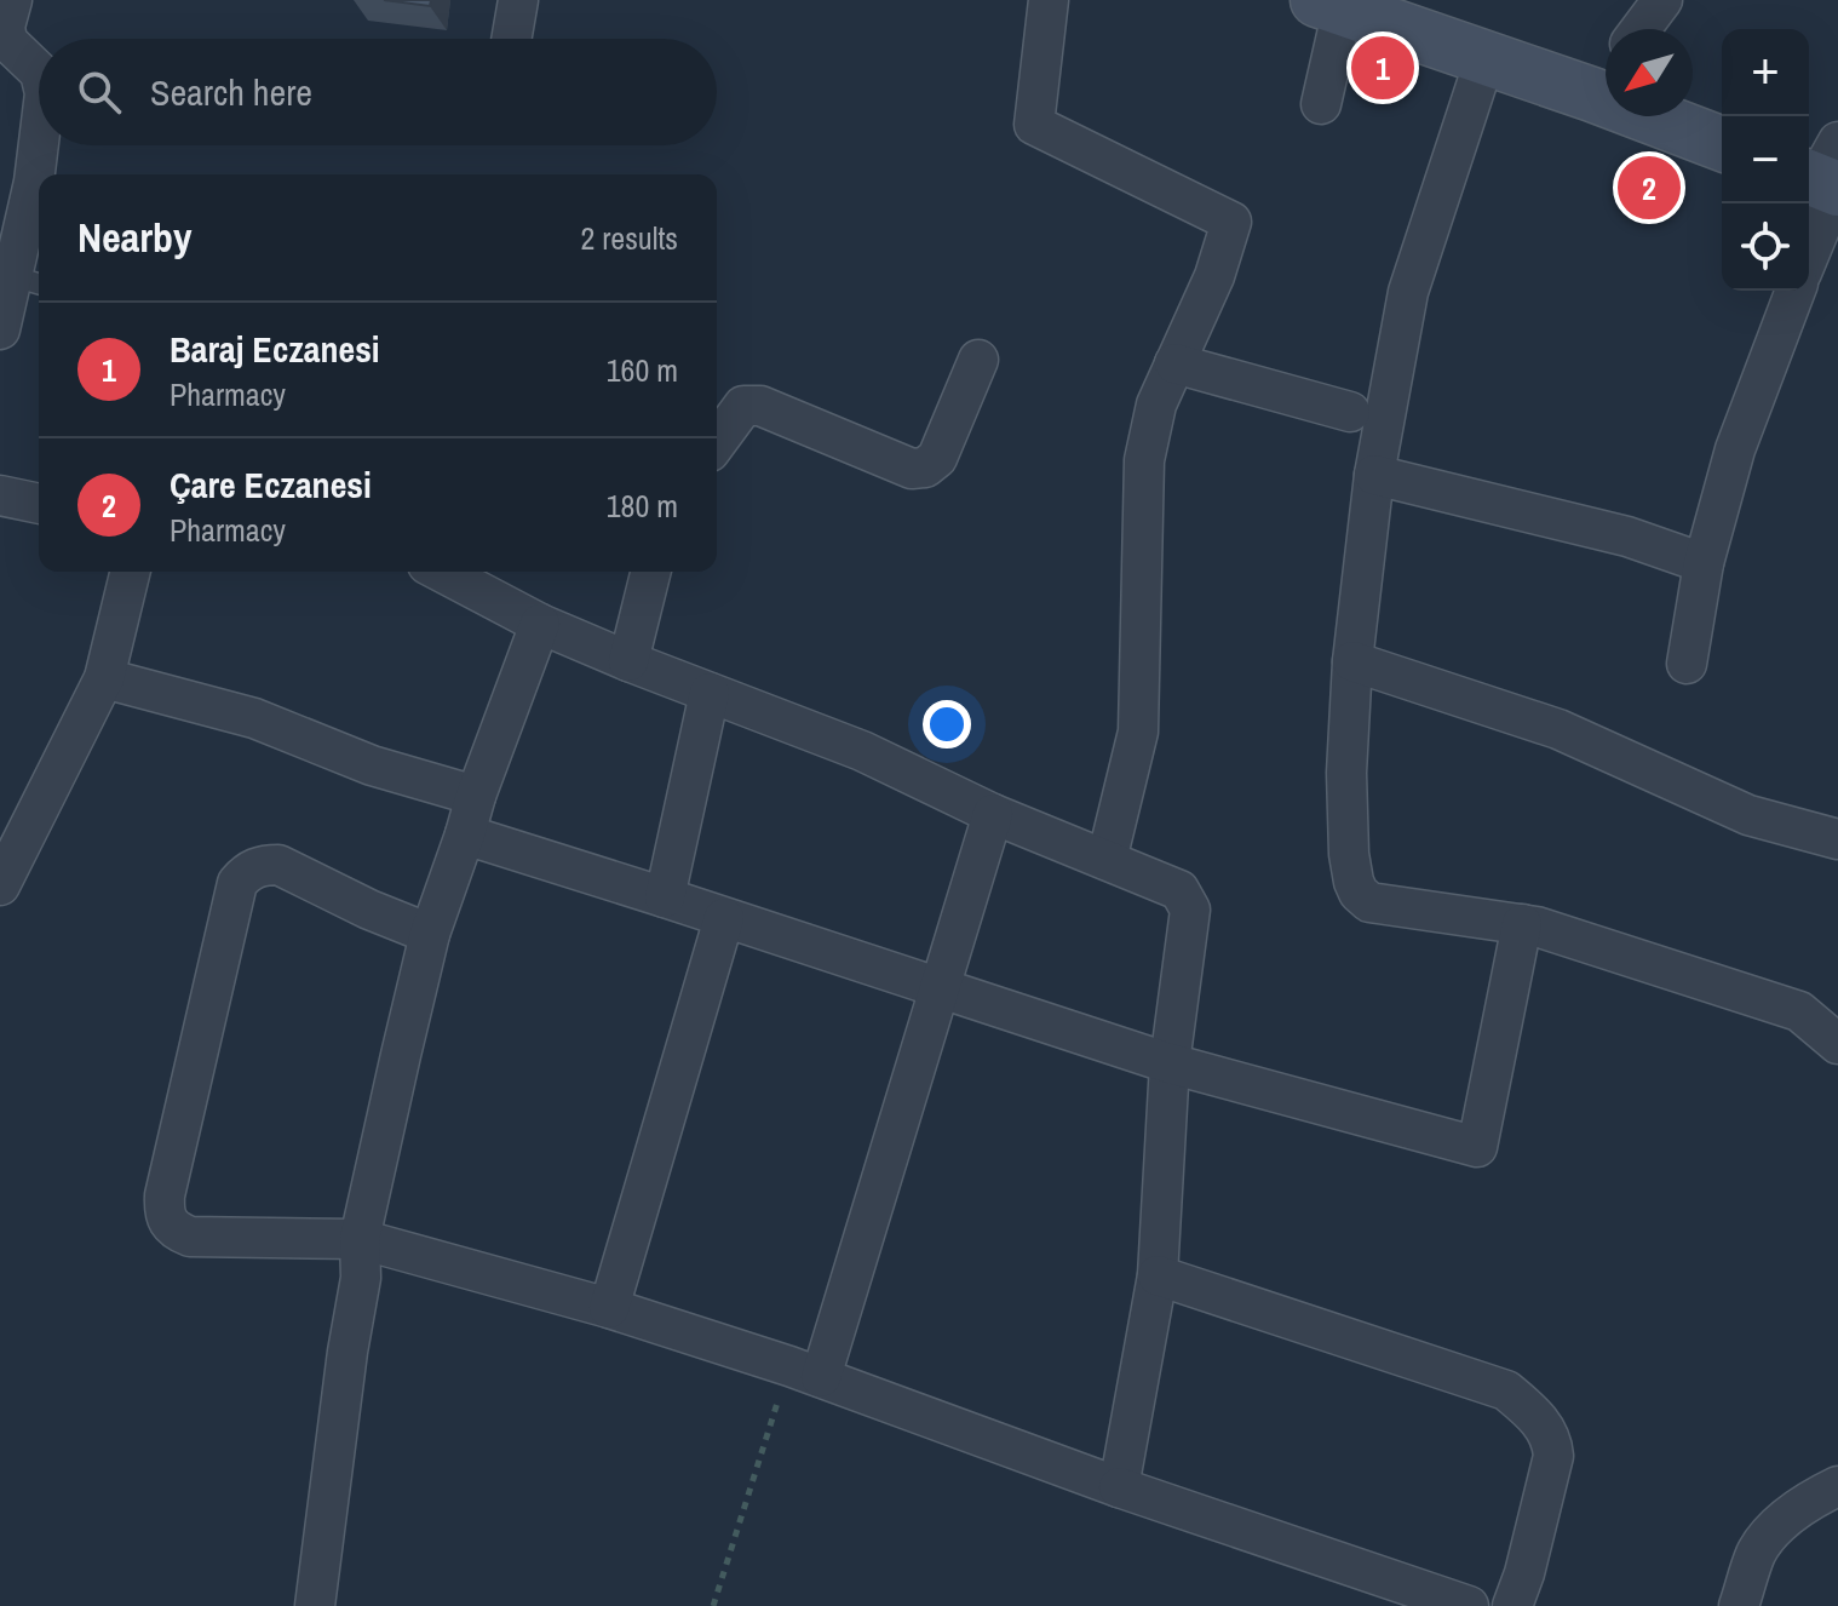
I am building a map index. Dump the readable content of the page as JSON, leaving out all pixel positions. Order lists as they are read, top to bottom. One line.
{"north":"bottom left","page":{"map_buttons":["+","−"],"pins":["1","2"],"search":"Search here","heading":["Nearby","2 results"],"list":[{"mark":"1","name":"Baraj Eczanesi","note":"Pharmacy","value":"160 m"},{"mark":"2","name":"Çare Eczanesi","note":"Pharmacy","value":"180 m"}]}}
